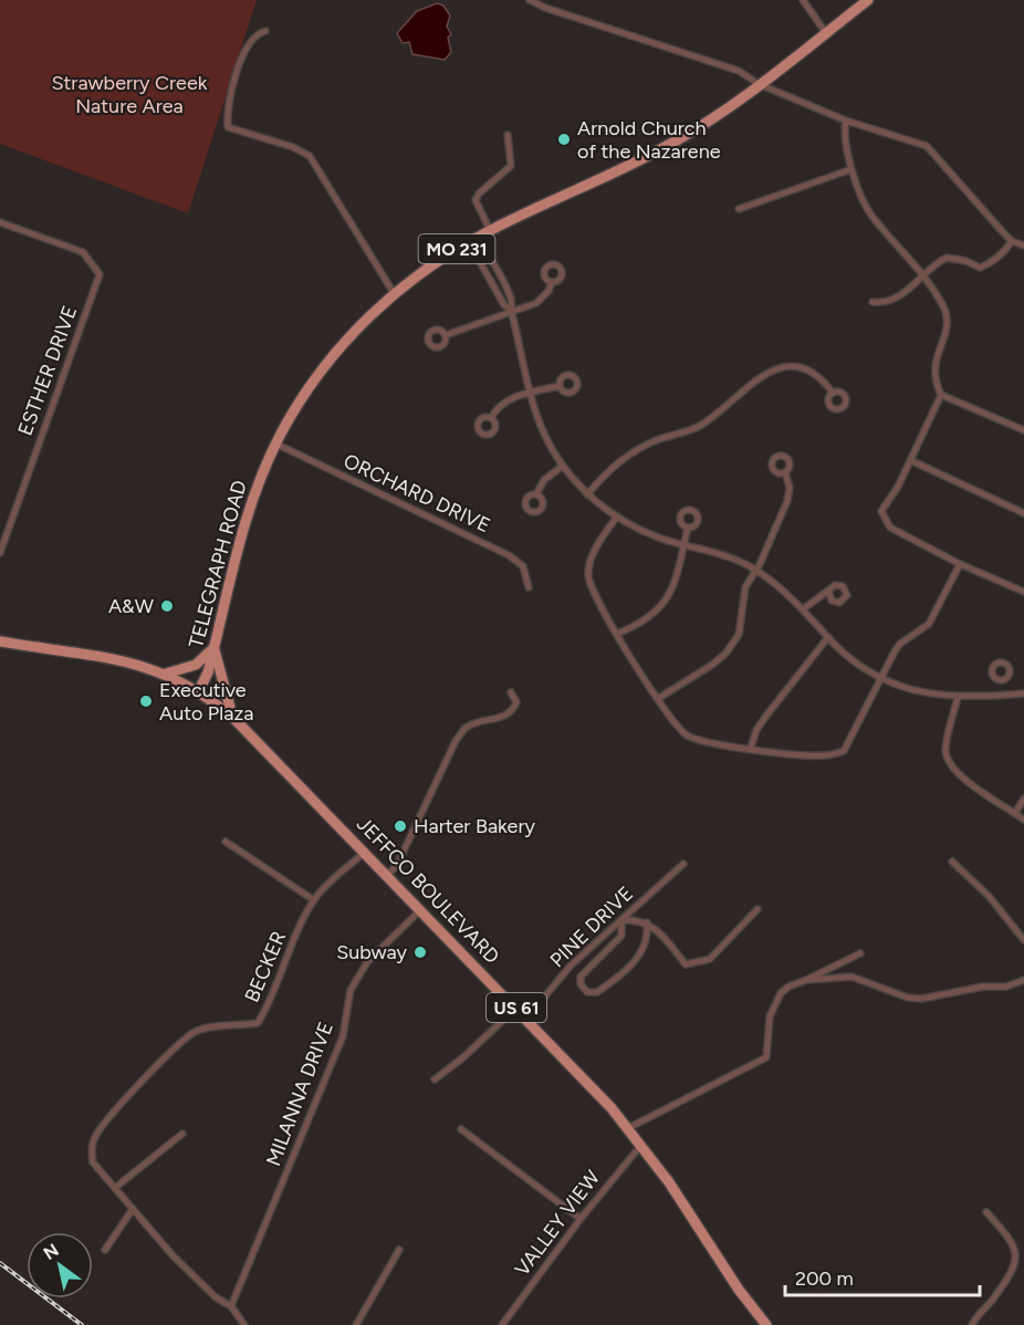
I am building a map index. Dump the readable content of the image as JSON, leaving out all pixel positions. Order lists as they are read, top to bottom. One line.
{"streets":{"main road":["MO 231","TELEGRAPH ROAD","JEFFCO BOULEVARD","US 61"],"street":["ESTHER DRIVE","ORCHARD DRIVE","PINE DRIVE","BECKER","MILANNA DRIVE","VALLEY VIEW"]},"crossings":[["ORCHARD DRIVE","TELEGRAPH ROAD"],["TELEGRAPH ROAD","JEFFCO BOULEVARD"],["JEFFCO BOULEVARD","PINE DRIVE"],["JEFFCO BOULEVARD","BECKER"],["JEFFCO BOULEVARD","MILANNA DRIVE"],["JEFFCO BOULEVARD","VALLEY VIEW"]],"parks":["Strawberry Creek Nature Area"],"places":["Arnold Church of the Nazarene","A&W","Executive Auto Plaza","Harter Bakery","Subway"],"scale_bar":"200 m","north":"top left"}
